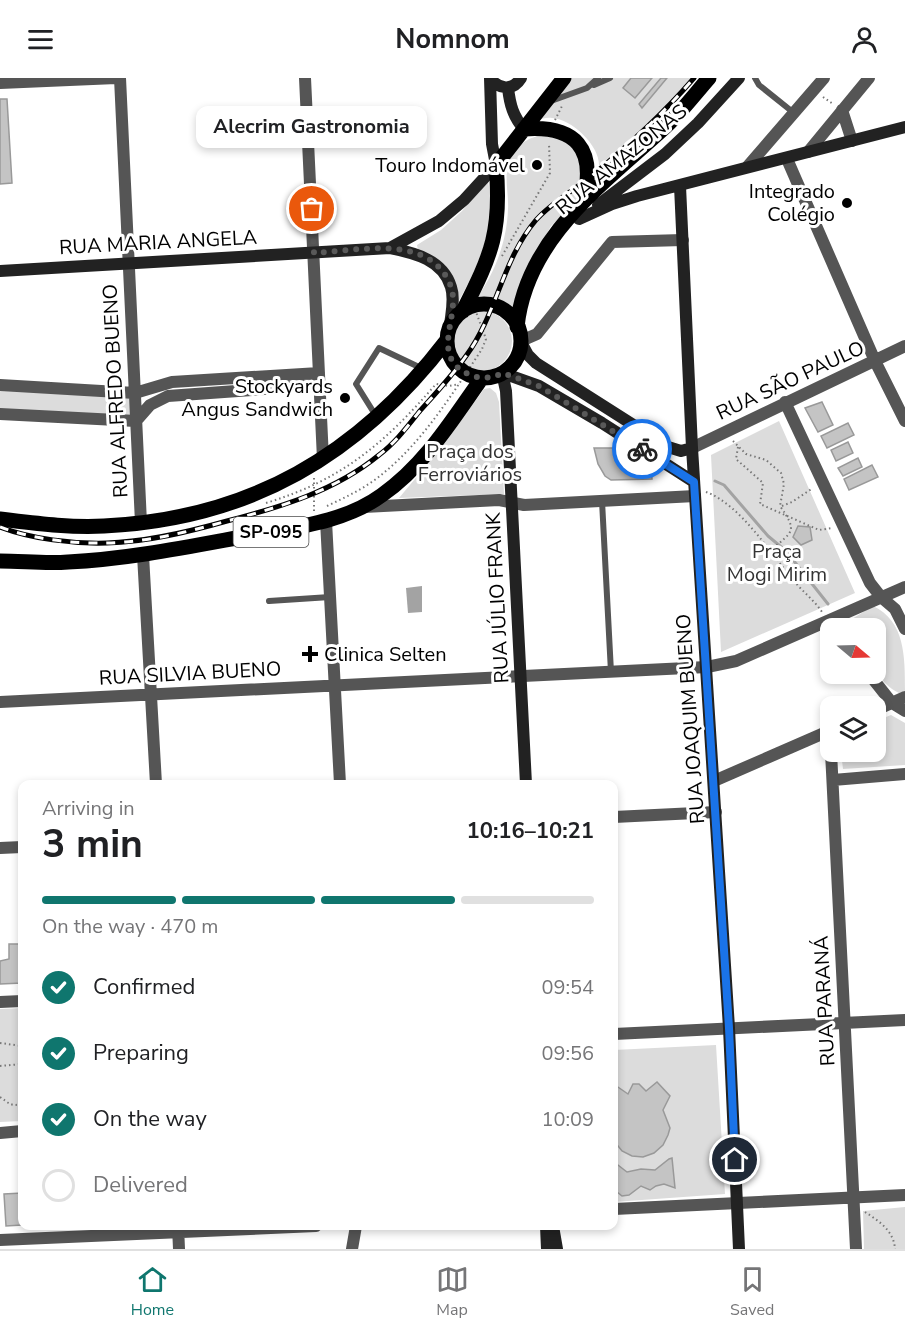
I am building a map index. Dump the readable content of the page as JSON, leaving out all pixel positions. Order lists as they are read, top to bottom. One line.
{"streets":{"main road":["SP-095"],"street":["RUA AMAZONAS","RUA MARIA ANGELA","RUA SÃO PAULO","RUA ALFREDO BUENO","RUA JÚLIO FRANK","RUA SILVIA BUENO","RUA JOAQUIM BUENO","RUA PARANÁ"]},"crossings":[["RUA MARIA ANGELA","RUA ALFREDO BUENO"],["RUA MARIA ANGELA","SP-095"],["RUA SÃO PAULO","RUA JOAQUIM BUENO"],["RUA ALFREDO BUENO","SP-095"],["RUA JÚLIO FRANK","RUA SILVIA BUENO"],["RUA SILVIA BUENO","RUA JOAQUIM BUENO"]],"parks":["Praça dos Ferroviários","Praça Mogi Mirim"],"places":{"other":["Touro Indomável","Integrado Colégio","Alecrim Gastronomia","Stockyards Angus Sandwich"],"health":["Clinica Selten"]},"north":"right","page":{"header":"Nomnom","bubble":"Alecrim Gastronomia","heading":["3 min","Arriving in","10:16–10:21"],"bar":"On the way · 470 m","list":[["Confirmed","09:54"],["Preparing","09:56"],["On the way","10:09"],"Delivered"],"tabs":["Home","Map","Saved"]}}
